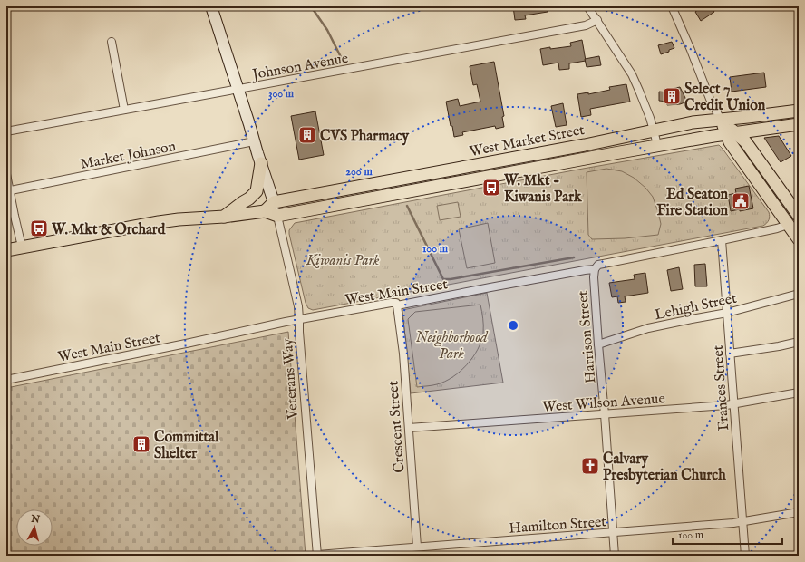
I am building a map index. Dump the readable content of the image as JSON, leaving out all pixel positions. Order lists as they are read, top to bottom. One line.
{"streets":{"main road":["West Market Street"],"street":["Johnson Avenue","Market Johnson","West Main Street","Lehigh Street","Harrison Street","Veterans Way","Frances Street","West Wilson Avenue","Crescent Street","Hamilton Street"]},"crossings":[["West Market Street","Veterans Way"],["West Main Street","Harrison Street"],["West Main Street","Veterans Way"],["West Main Street","Frances Street"],["West Main Street","Crescent Street"],["Lehigh Street","Harrison Street"],["Lehigh Street","Frances Street"],["Harrison Street","West Wilson Avenue"],["Harrison Street","Hamilton Street"],["Veterans Way","Hamilton Street"],["Frances Street","West Wilson Avenue"],["Frances Street","Hamilton Street"],["West Wilson Avenue","Crescent Street"],["Crescent Street","Hamilton Street"]],"parks":["Kiwanis Park","Neighborhood Park"],"places":{"building":["Select 7 Credit Union","CVS Pharmacy","Committal Shelter"],"bus stop":["W. Mkt - Kiwanis Park","W. Mkt & Orchard"],"public building":["Ed Seaton Fire Station"],"church":["Calvary Presbyterian Church"]},"scale_bar":"100 m","north":"top","rings":["300 m","200 m","100 m"]}
